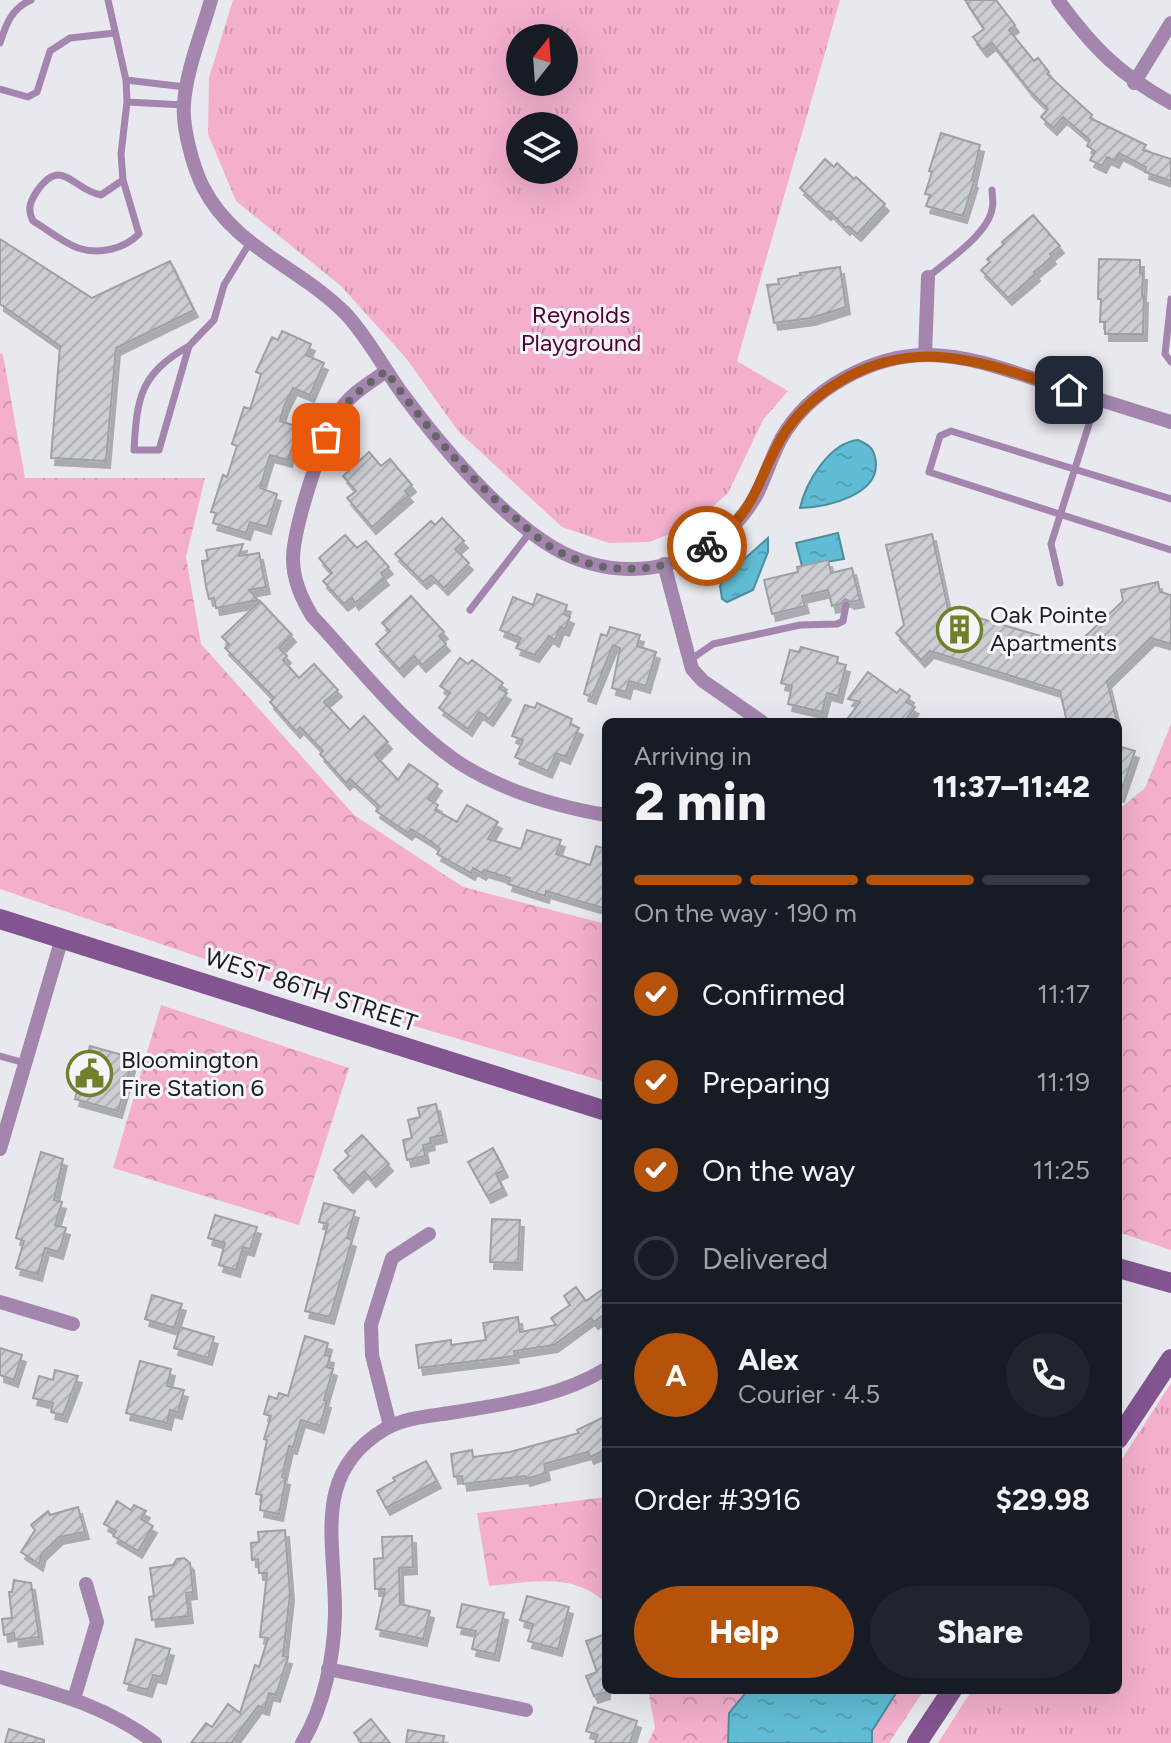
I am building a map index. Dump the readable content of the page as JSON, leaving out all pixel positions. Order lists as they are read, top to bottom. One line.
{"streets":{"street":["WEST 86TH STREET"]},"parks":["Reynolds Playground"],"places":{"building":["Oak Pointe Apartments"],"public building":["Bloomington Fire Station 6"]},"north":"top","page":{"heading":["2 min","Arriving in","11:37–11:42"],"panel":["Alex","Courier · 4.5","Order #3916","$29.98"],"bar":"On the way · 190 m","list":[["Confirmed","11:17"],["Preparing","11:19"],["On the way","11:25"],"Delivered"],"round":"A","buttons":["Help","Share"]}}
